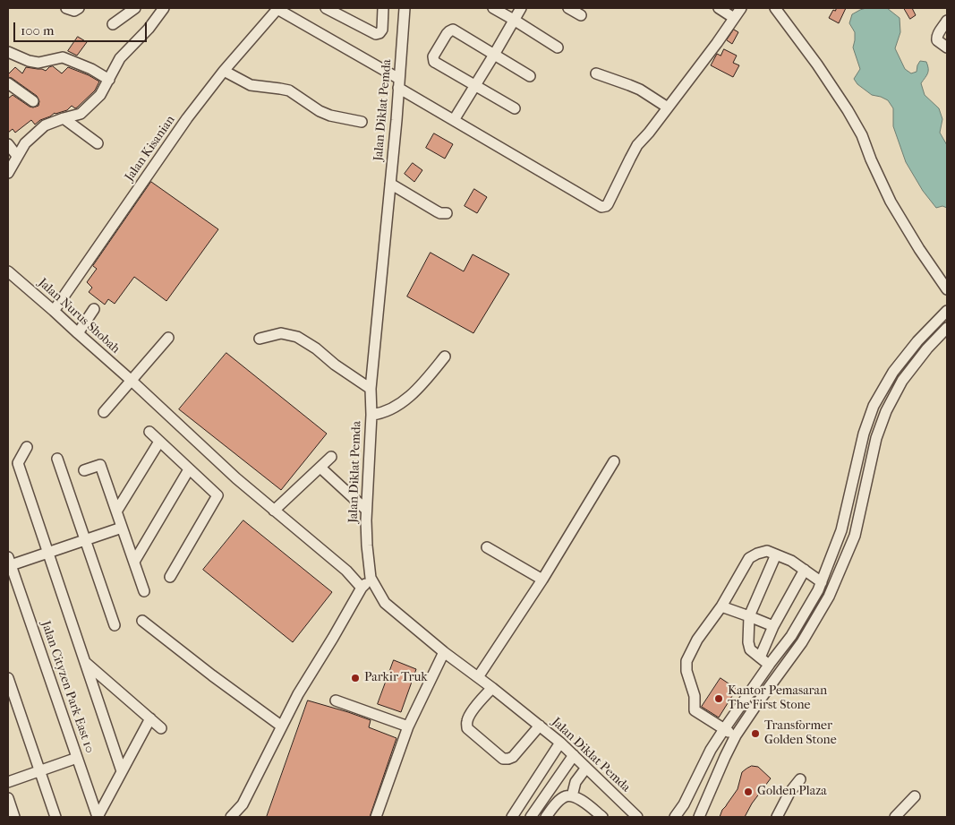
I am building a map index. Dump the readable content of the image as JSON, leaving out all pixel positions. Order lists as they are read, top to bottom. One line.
{"streets":{"street":["Jalan Diklat Pemda","Jalan Kisanian","Jalan Nurus Shobah","Jalan Cityzen Park East 10"]},"crossings":[["Jalan Kisanian","Jalan Nurus Shobah"]],"places":["Parkir Truk","Kantor Pemasaran The First Stone","Transformer Golden Stone","Golden Plaza"],"scale_bar":"100 m"}
